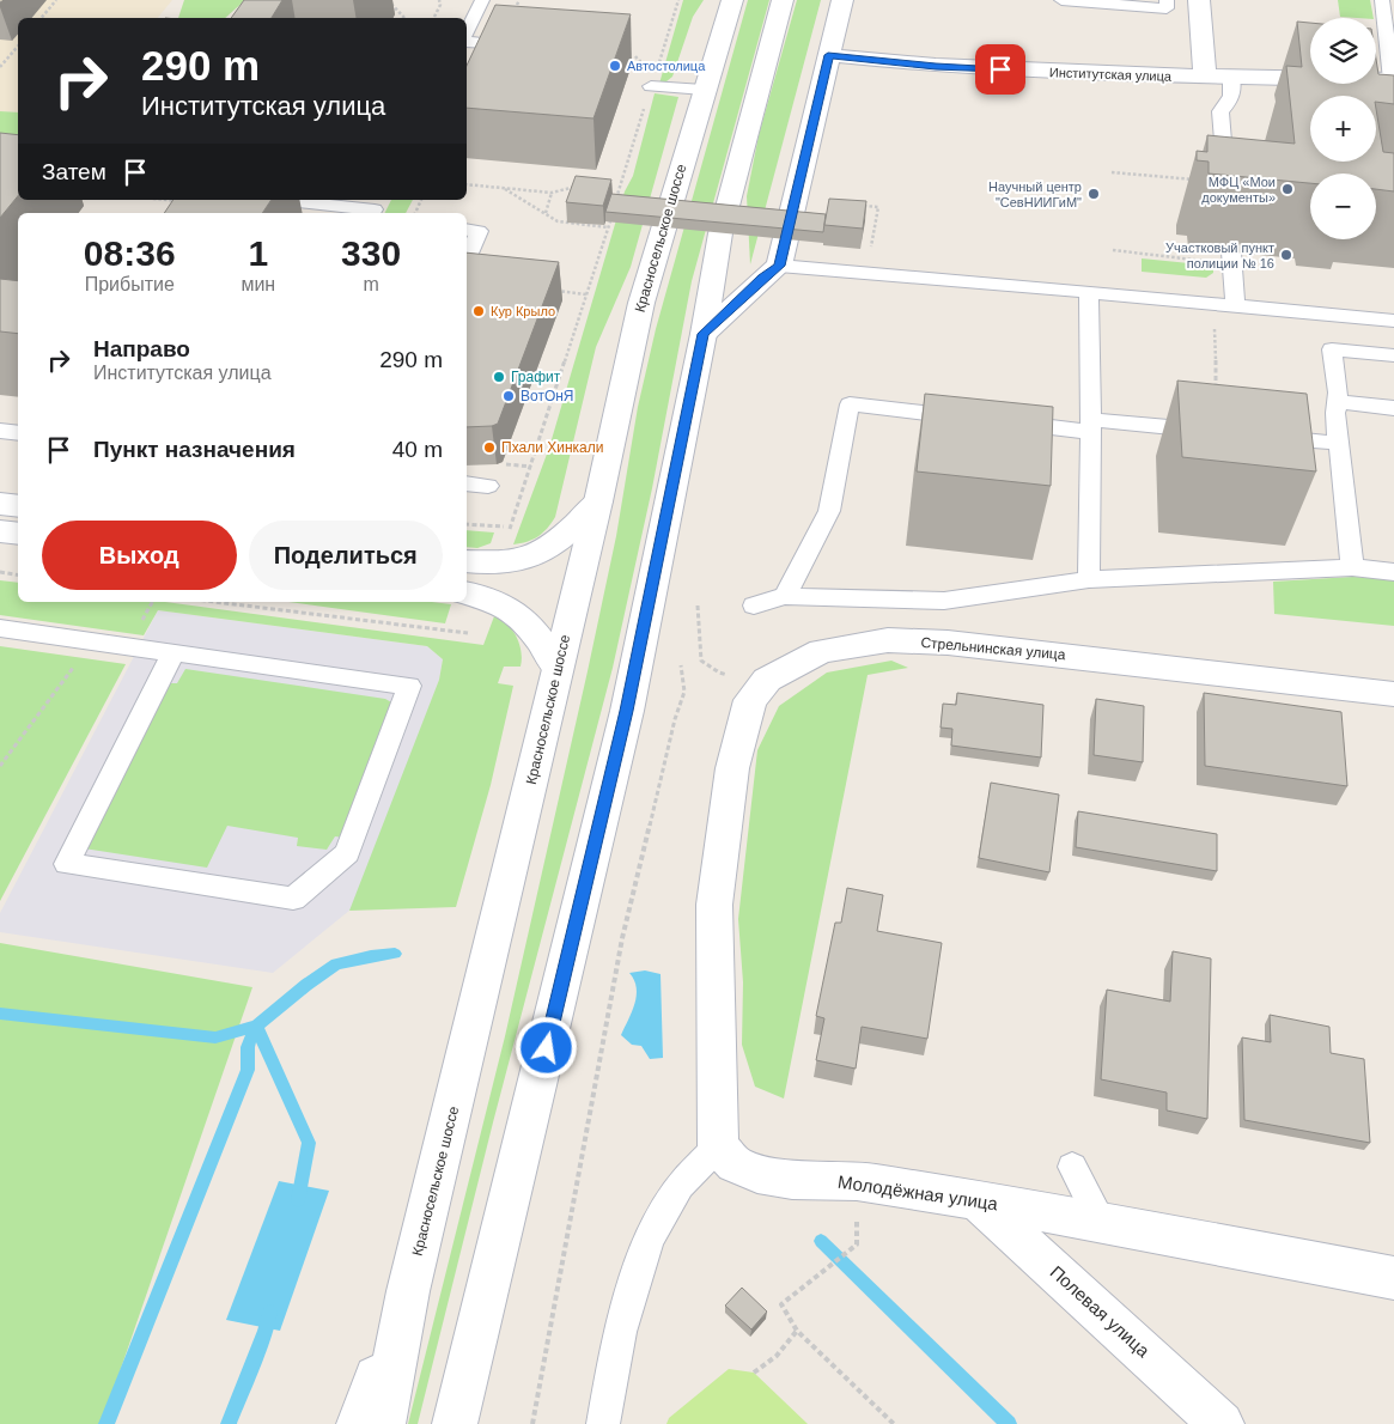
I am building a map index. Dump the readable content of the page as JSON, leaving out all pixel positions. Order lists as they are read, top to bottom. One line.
{"streets":{"main road":["Институтская улица","Красносельское шоссе","Стрельнинская улица","Молодёжная улица","Полевая улица"]},"crossings":[["Стрельнинская улица","Молодёжная улица"],["Молодёжная улица","Полевая улица"]],"places":["Автостолица","МФЦ «Мои документы»","Научный центр \"СевНИИГиМ\"","Участковый пункт полиции № 16","Кур Крыло","Графит","ВотОнЯ","Пхали Хинкали"],"page":{"map_buttons":["+","−"],"turn":["290 m","Институтская улица"],"then":"Затем","eta":["08:36","Прибытие","1","мин","330","m"],"list":[{"name":"Направо","note":"Институтская улица","value":"290 m"},{"name":"Пункт назначения","value":"40 m"}],"buttons":["Выход","Поделиться"]}}
